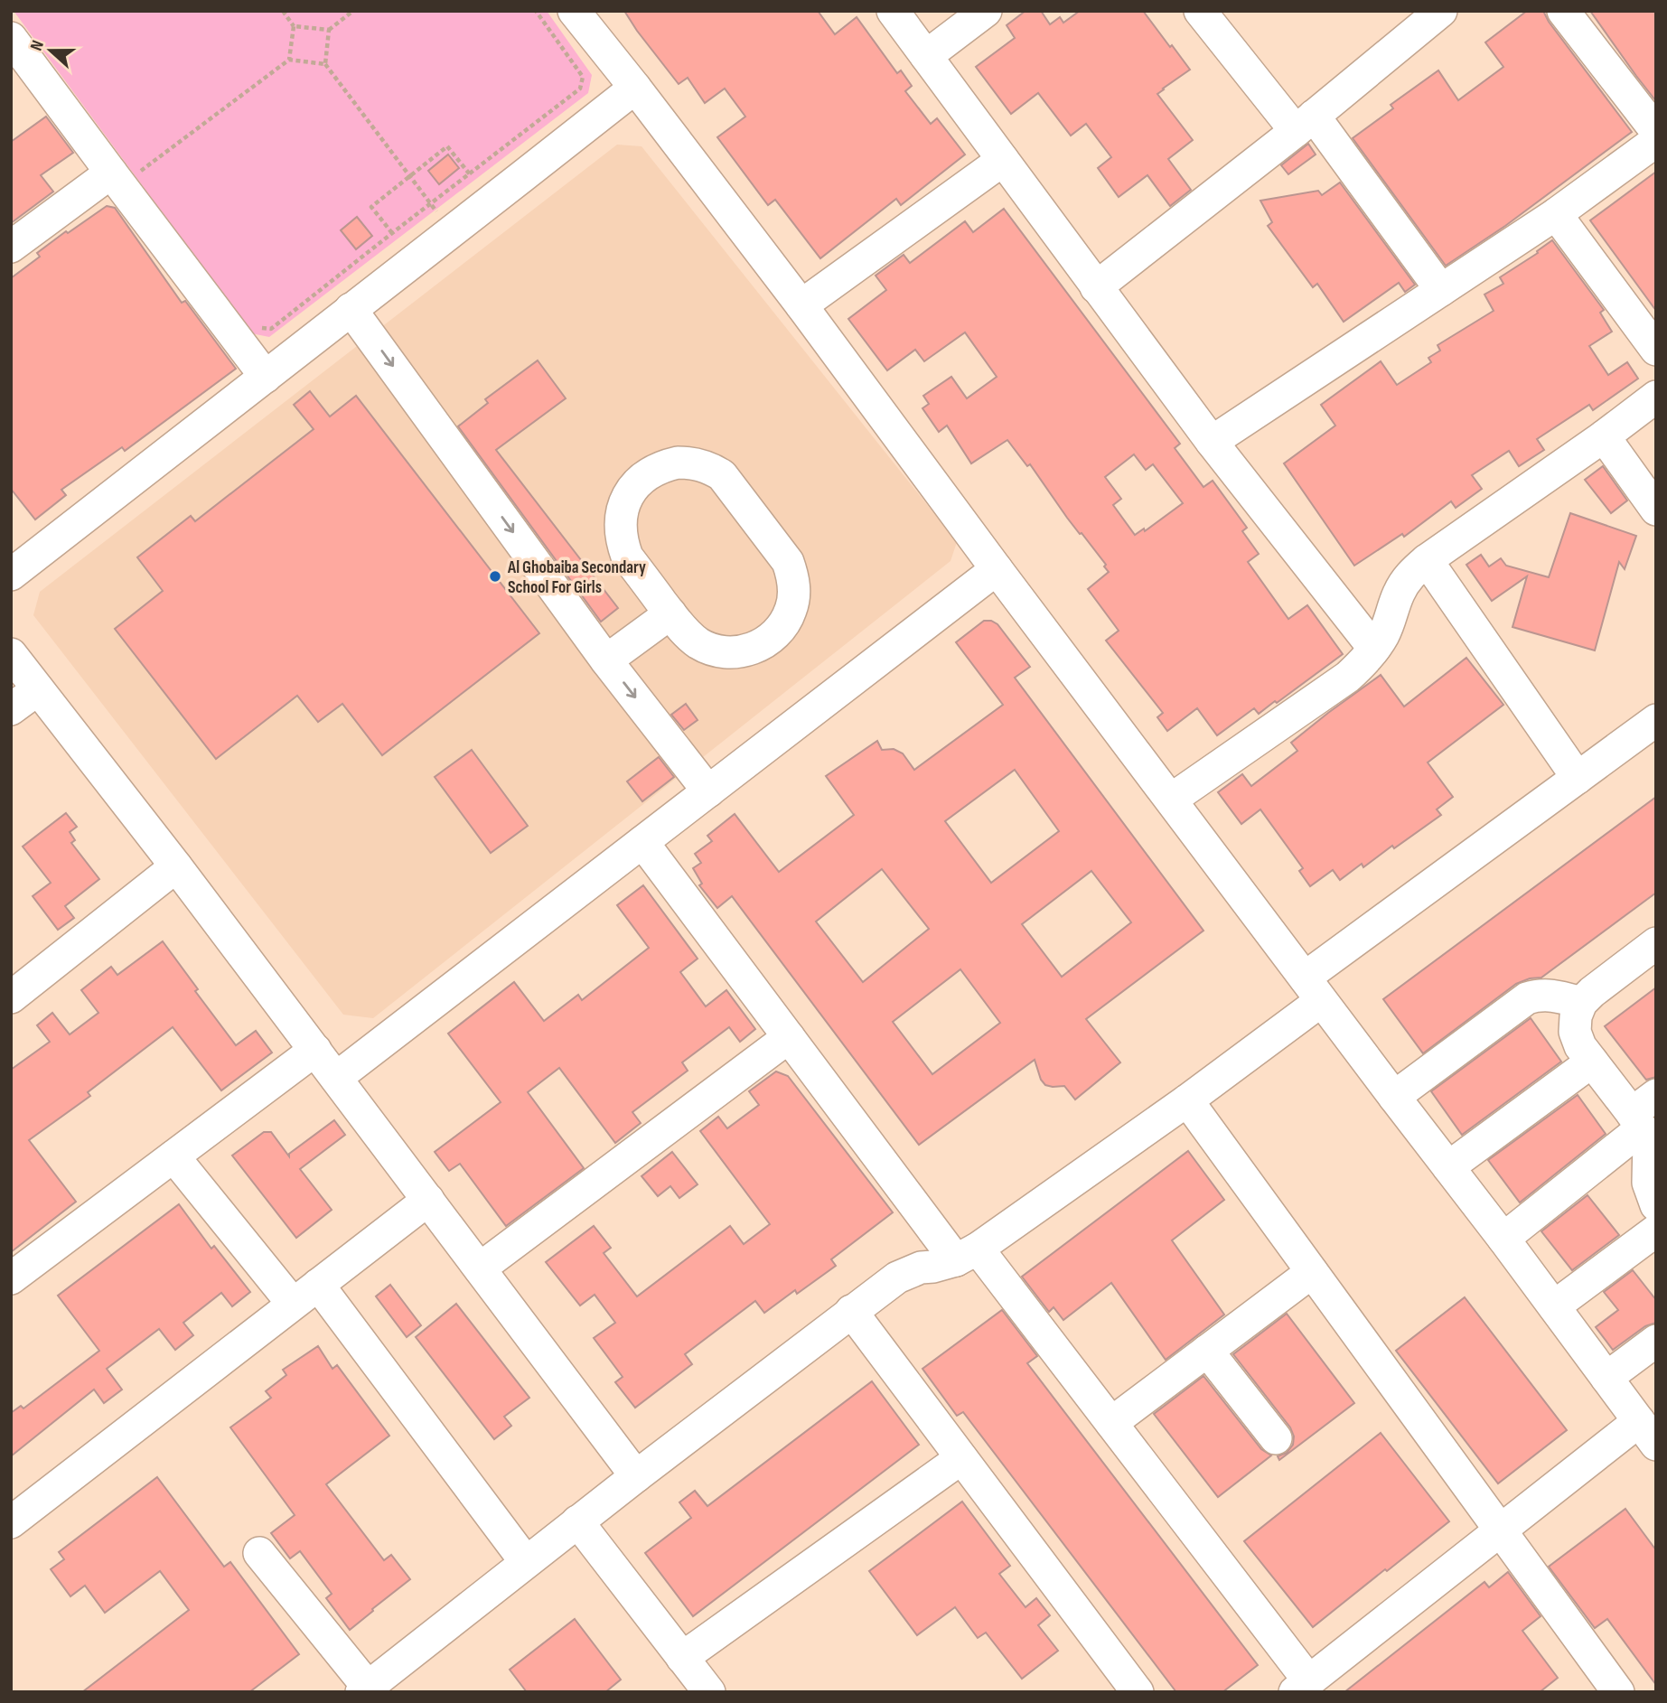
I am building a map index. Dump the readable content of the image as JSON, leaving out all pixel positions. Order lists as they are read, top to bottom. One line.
{"places":["Al Ghobaiba Secondary School For Girls"],"north":"left"}
